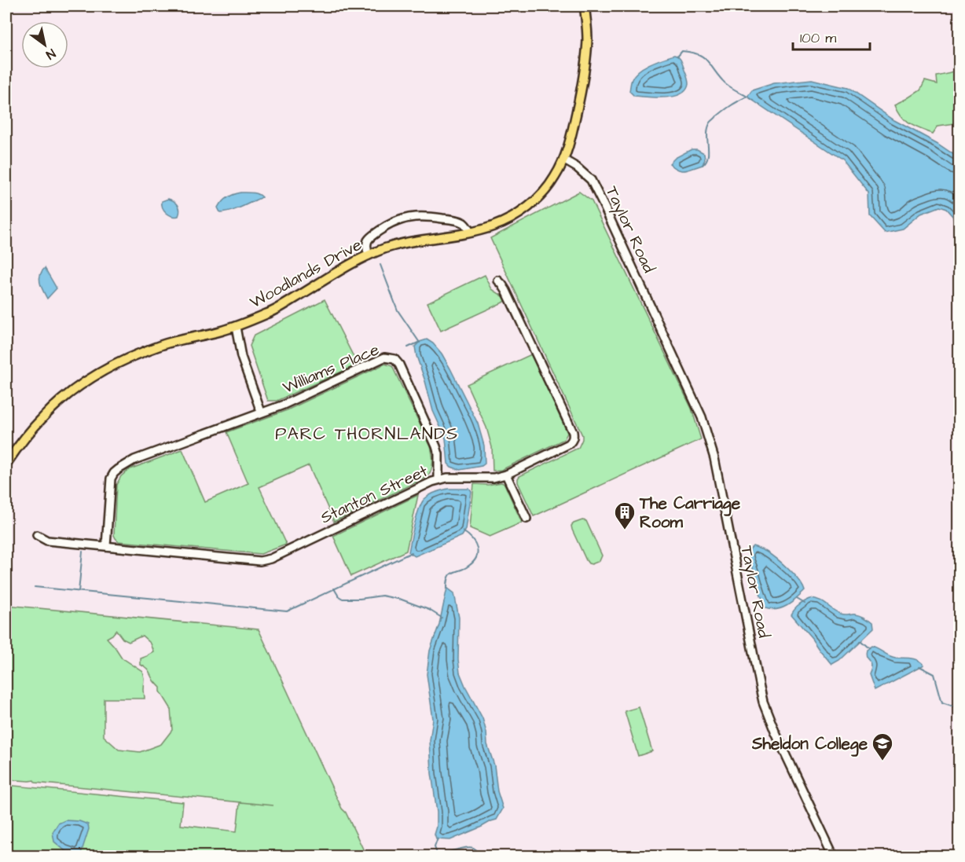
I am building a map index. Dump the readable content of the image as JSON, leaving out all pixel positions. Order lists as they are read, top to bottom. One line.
{"streets":{"main road":["Woodlands Drive"],"street":["Taylor Road","Williams Place","Stanton Street"]},"crossings":[["Taylor Road","Woodlands Drive"],["Williams Place","Stanton Street"]],"districts":["PARC THORNLANDS"],"places":{"building":["The Carriage Room"],"school or university":["Sheldon College"]},"scale_bar":"100 m","north":"bottom right"}
